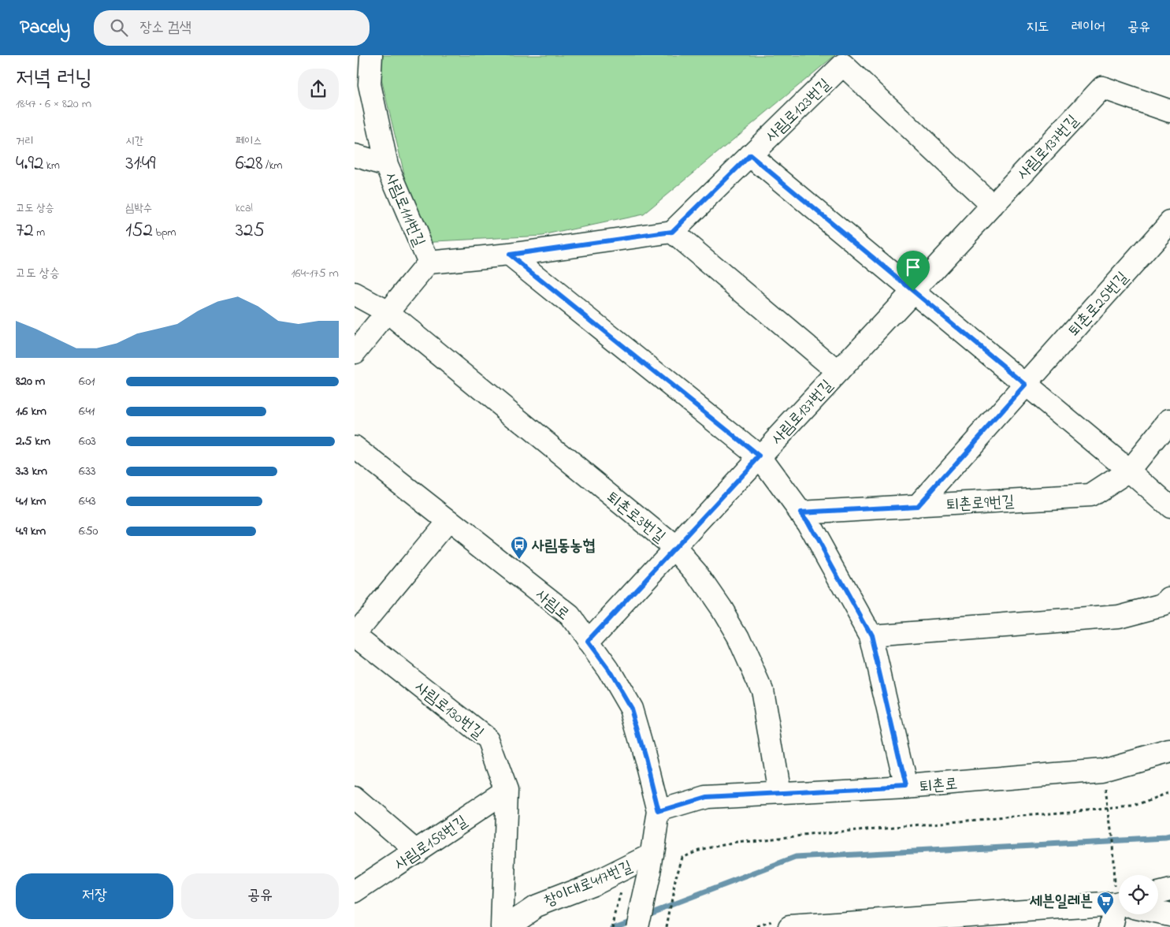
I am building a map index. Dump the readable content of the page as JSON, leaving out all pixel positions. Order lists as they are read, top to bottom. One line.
{"streets":{"street":["사림로123번길","사림로137번길","사림로111번길","퇴촌로25번길","퇴촌로9번길","퇴촌로3번길","사림로","사림로130번길","퇴촌로","사림로158번길","창이대로417번길"]},"crossings":[["사림로123번길","사림로137번길"],["사림로137번길","퇴촌로3번길"],["사림로137번길","사림로"],["퇴촌로25번길","퇴촌로9번길"],["퇴촌로3번길","퇴촌로"],["사림로","사림로130번길"],["사림로","퇴촌로"],["사림로","창이대로417번길"],["사림로130번길","사림로158번길"]],"places":{"bus stop":["사림동농협"],"supermarket":["세븐일레븐"]},"page":{"header":"Pacely","search":"장소 검색","nav":["지도","레이어","공유"],"heading":["저녁 러닝","18:47 · 6 × 820 m"],"stats":[["거리","4.92 km"],["시간","31:49"],["페이스","6:28 /km"],["고도 상승","72 m"],["심박수","152 bpm"],["kcal","325"]],"chart":["고도 상승","164–175 m"],"list":[{"name":"820 m","note":"6:01"},{"name":"1.6 km","note":"6:41"},{"name":"2.5 km","note":"6:03"},{"name":"3.3 km","note":"6:33"},{"name":"4.1 km","note":"6:43"},{"name":"4.9 km","note":"6:50"}],"buttons":["저장","공유"]}}
